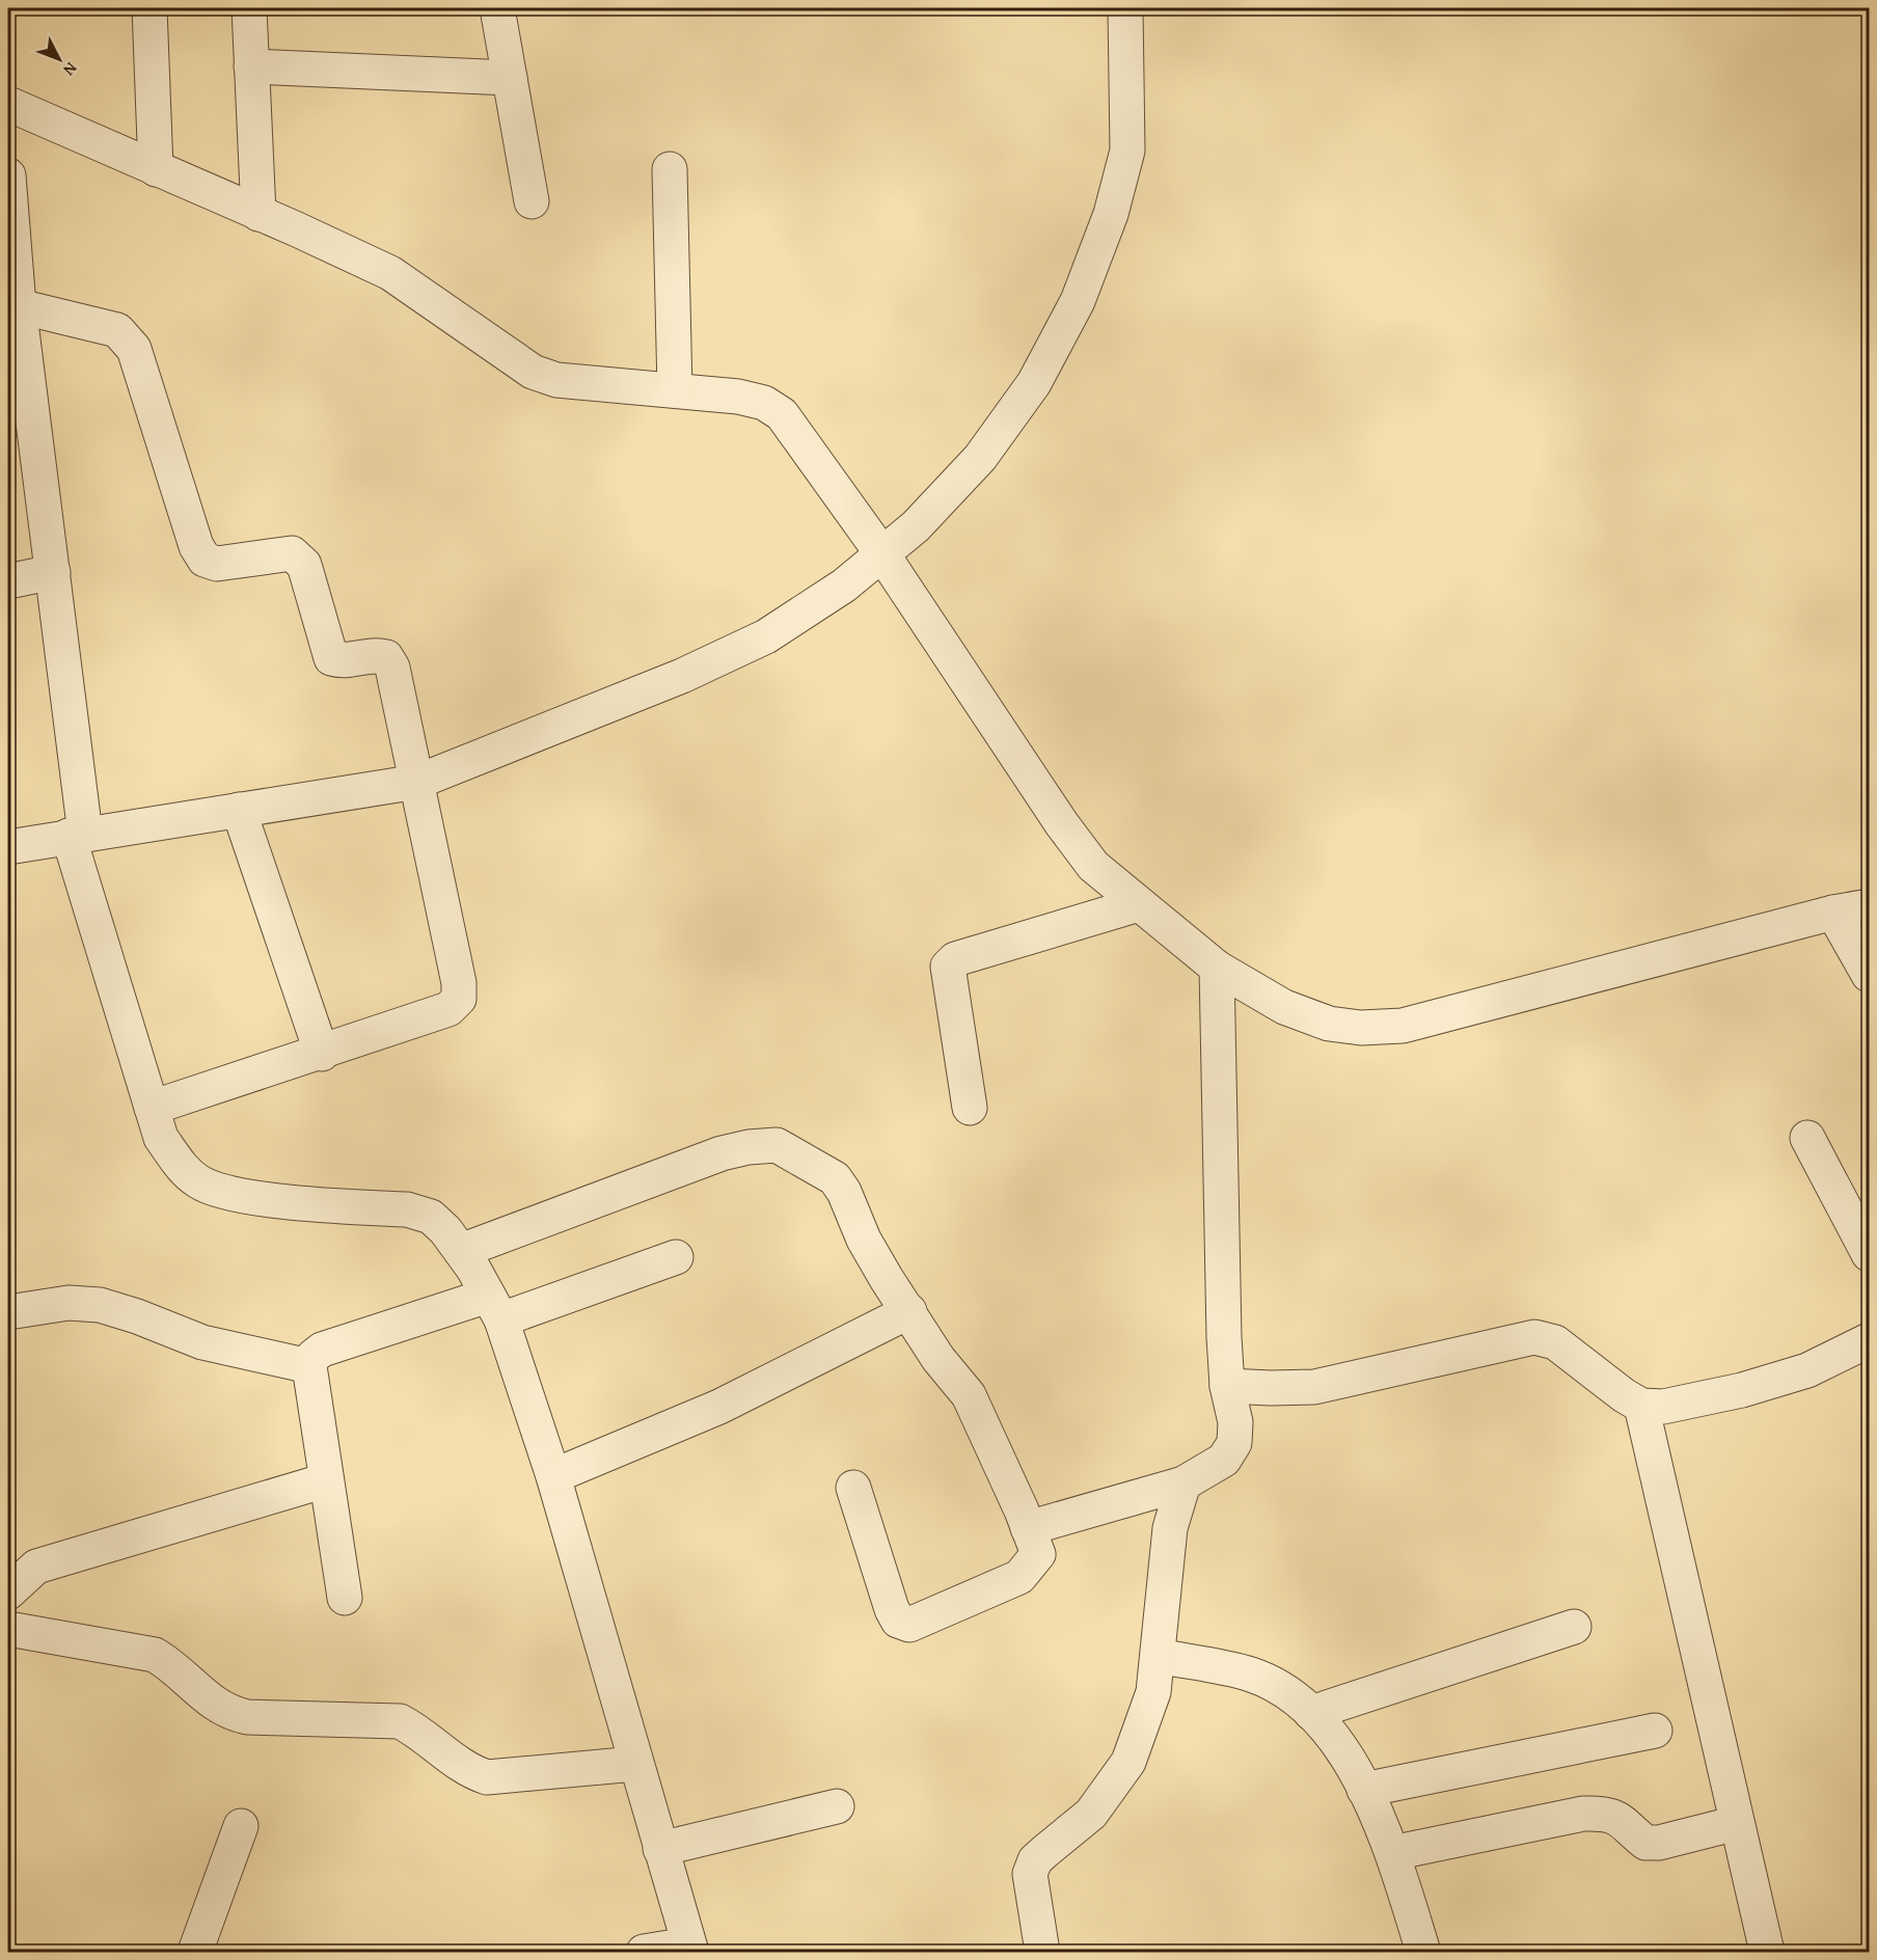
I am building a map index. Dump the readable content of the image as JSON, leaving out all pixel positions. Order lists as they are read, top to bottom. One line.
{"north":"bottom right"}
